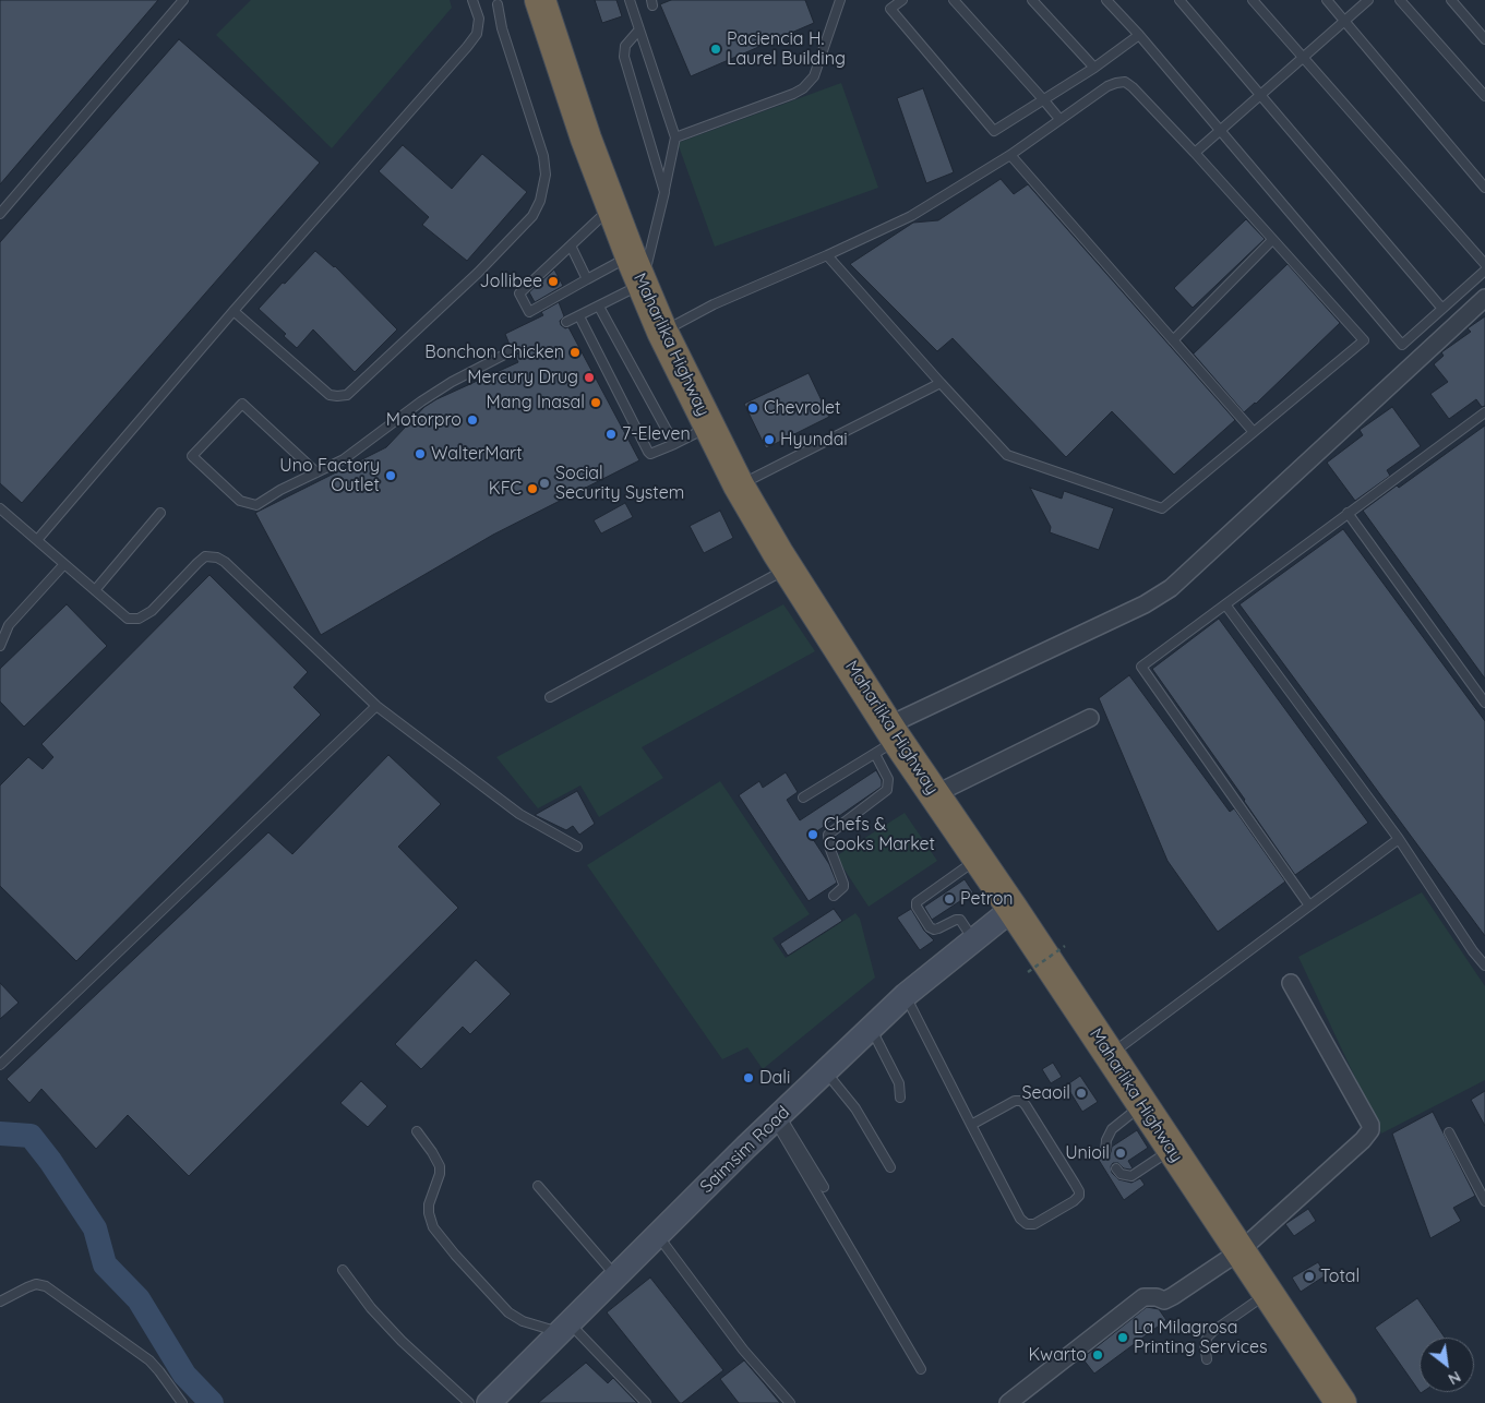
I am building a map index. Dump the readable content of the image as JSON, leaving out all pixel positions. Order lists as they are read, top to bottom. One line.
{"streets":{"highway":["Maharlika Highway"],"street":["Saimsim Road"]},"crossings":[["Maharlika Highway","Saimsim Road"]],"places":["Paciencia H. Laurel Building","Jollibee","Bonchon Chicken","Mercury Drug","Mang Inasal","Chevrolet","Motorpro","7-Eleven","Hyundai","WalterMart","Uno Factory Outlet","Social Security System","KFC","Chefs & Cooks Market","Petron","Dali","Seaoil","Unioil","Total","La Milagrosa Printing Services","Kwarto"],"north":"bottom right"}
